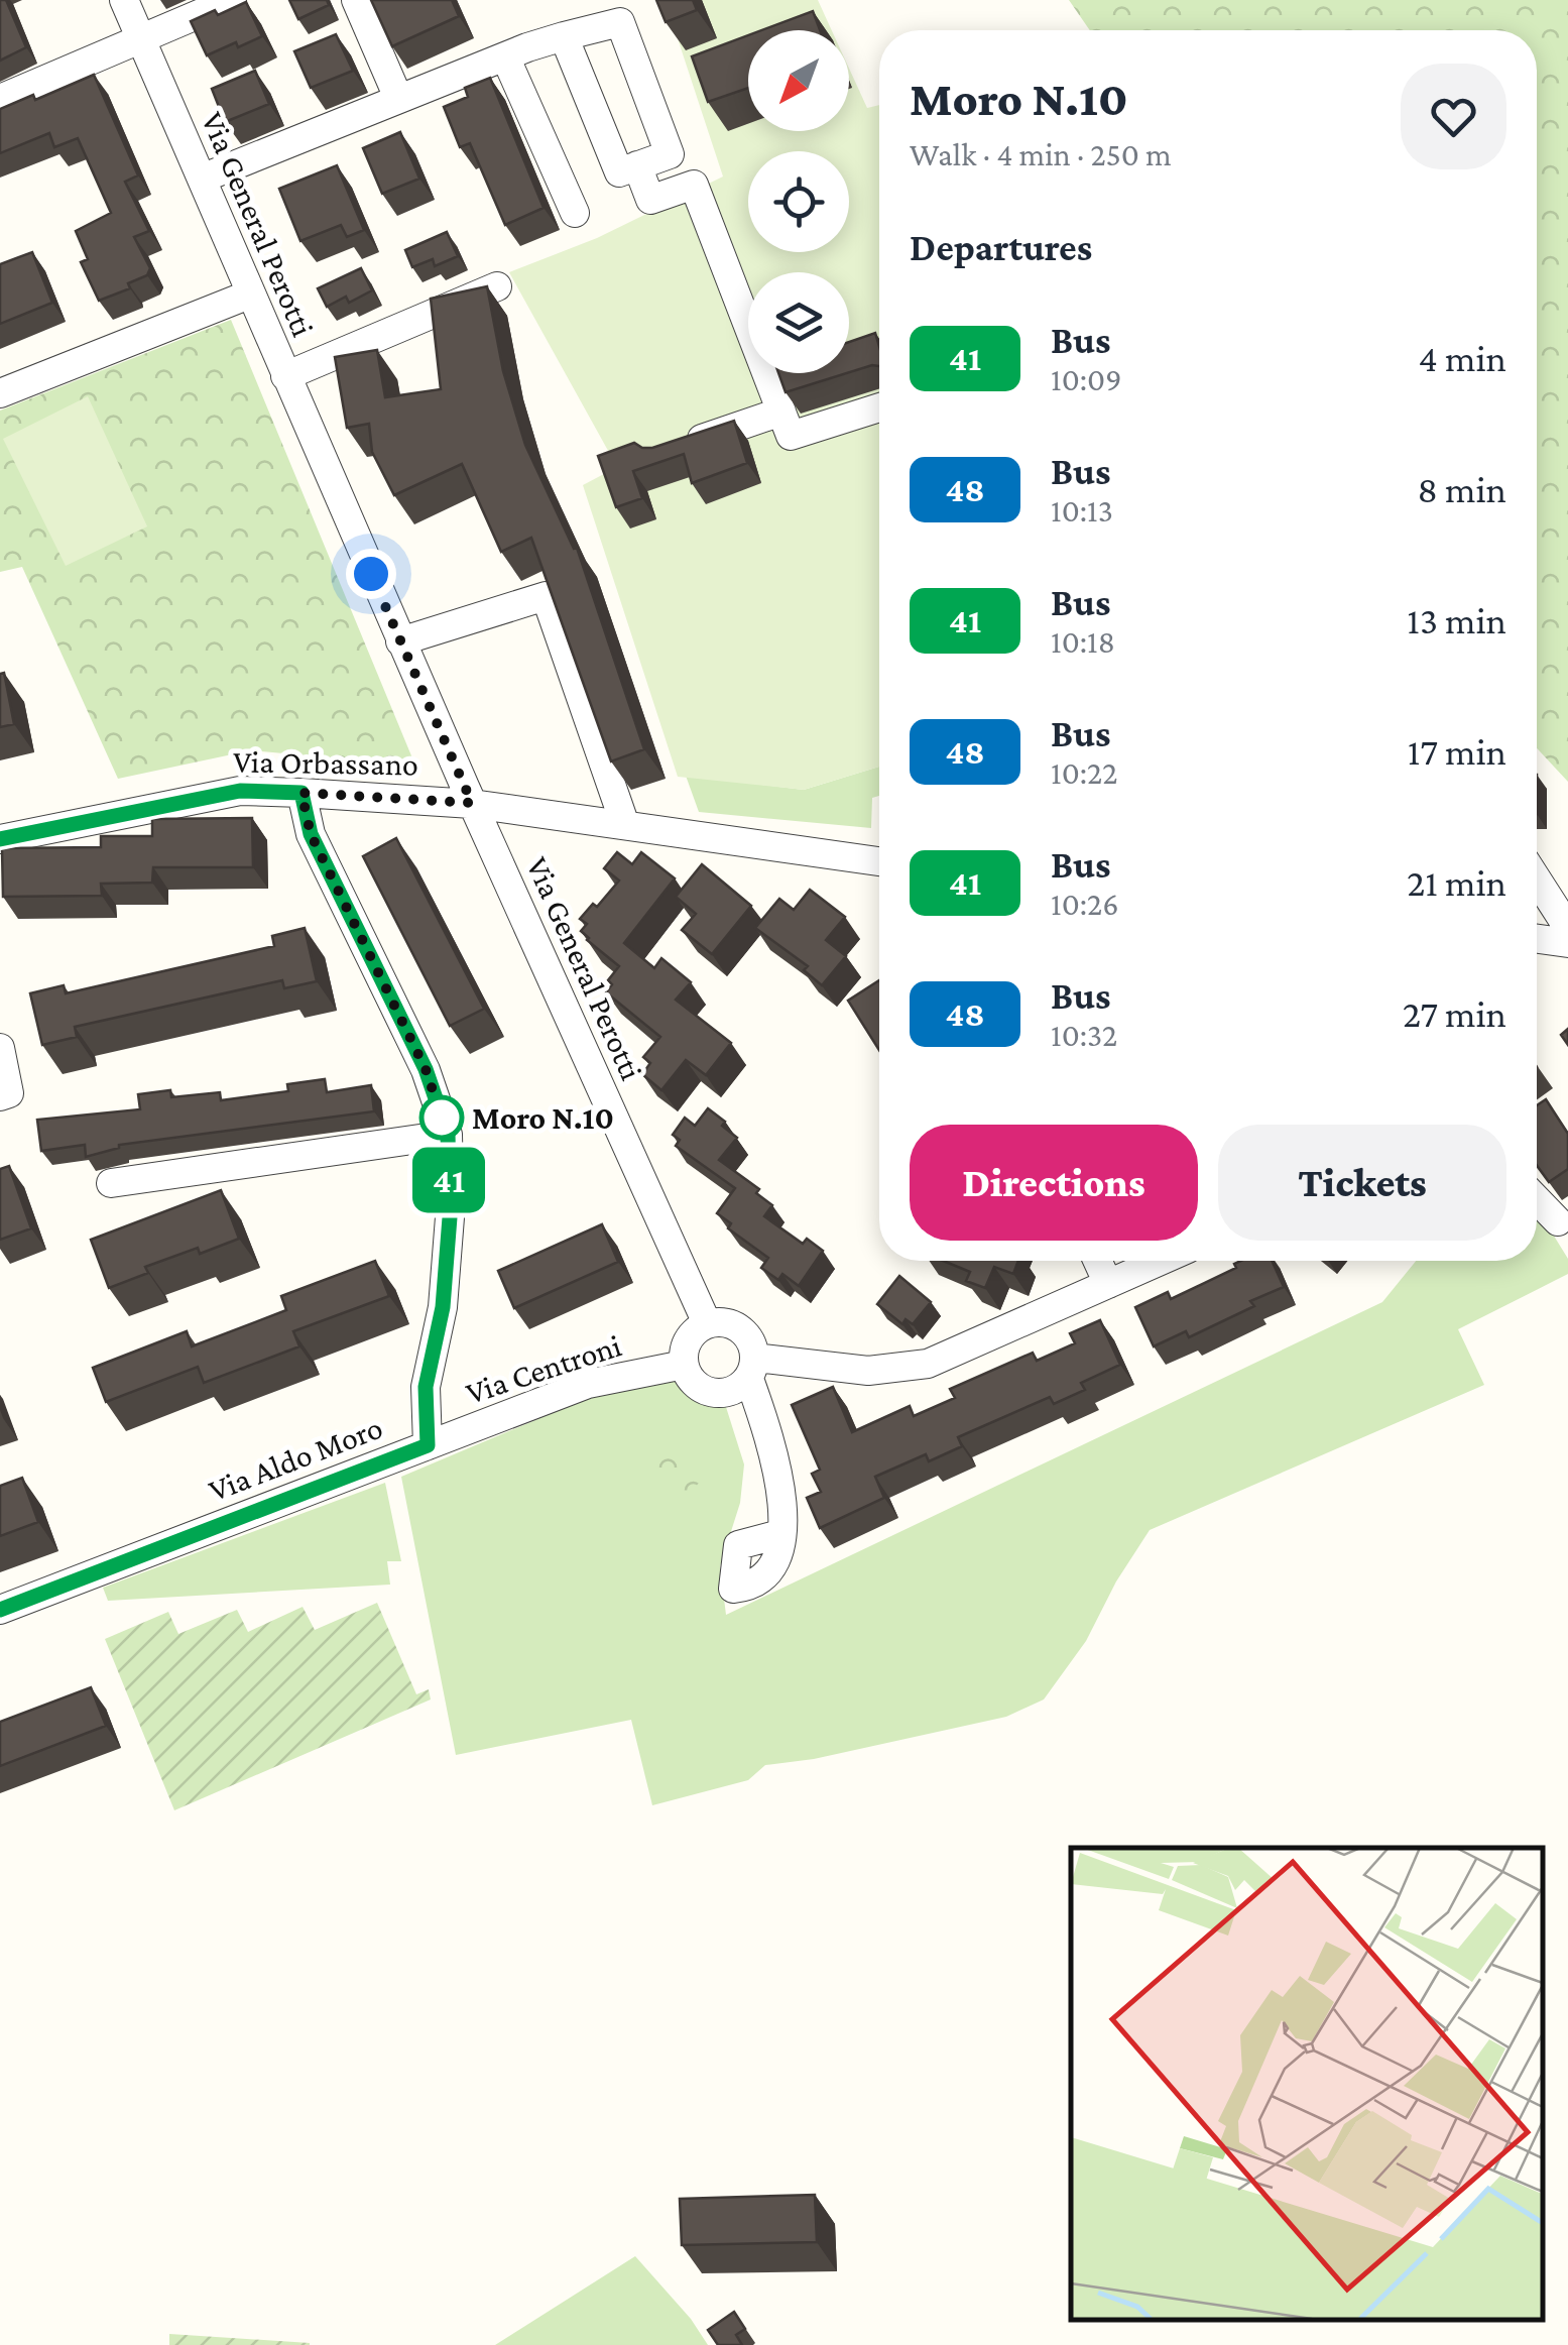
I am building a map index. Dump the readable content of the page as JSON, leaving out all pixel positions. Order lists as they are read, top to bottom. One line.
{"streets":{"street":["Via General Perotti","Via Orbassano","Via Centroni","Via Aldo Moro"]},"crossings":[["Via General Perotti","Via Orbassano"],["Via General Perotti","Via Centroni"],["Via Orbassano","Via Aldo Moro"],["Via Centroni","Via Aldo Moro"]],"places":["Moro N.10"],"lines":["bus line 41"],"north":"bottom left","page":{"on_map":"41","heading":[["Moro N.10","Walk · 4 min · 250 m"],"Departures"],"list":[{"mark":"41","name":"Bus","note":"10:09","value":"4 min"},{"mark":"48","name":"Bus","note":"10:13","value":"8 min"},{"mark":"41","name":"Bus","note":"10:18","value":"13 min"},{"mark":"48","name":"Bus","note":"10:22","value":"17 min"},{"mark":"41","name":"Bus","note":"10:26","value":"21 min"},{"mark":"48","name":"Bus","note":"10:32","value":"27 min"}],"buttons":["Directions","Tickets"]}}
